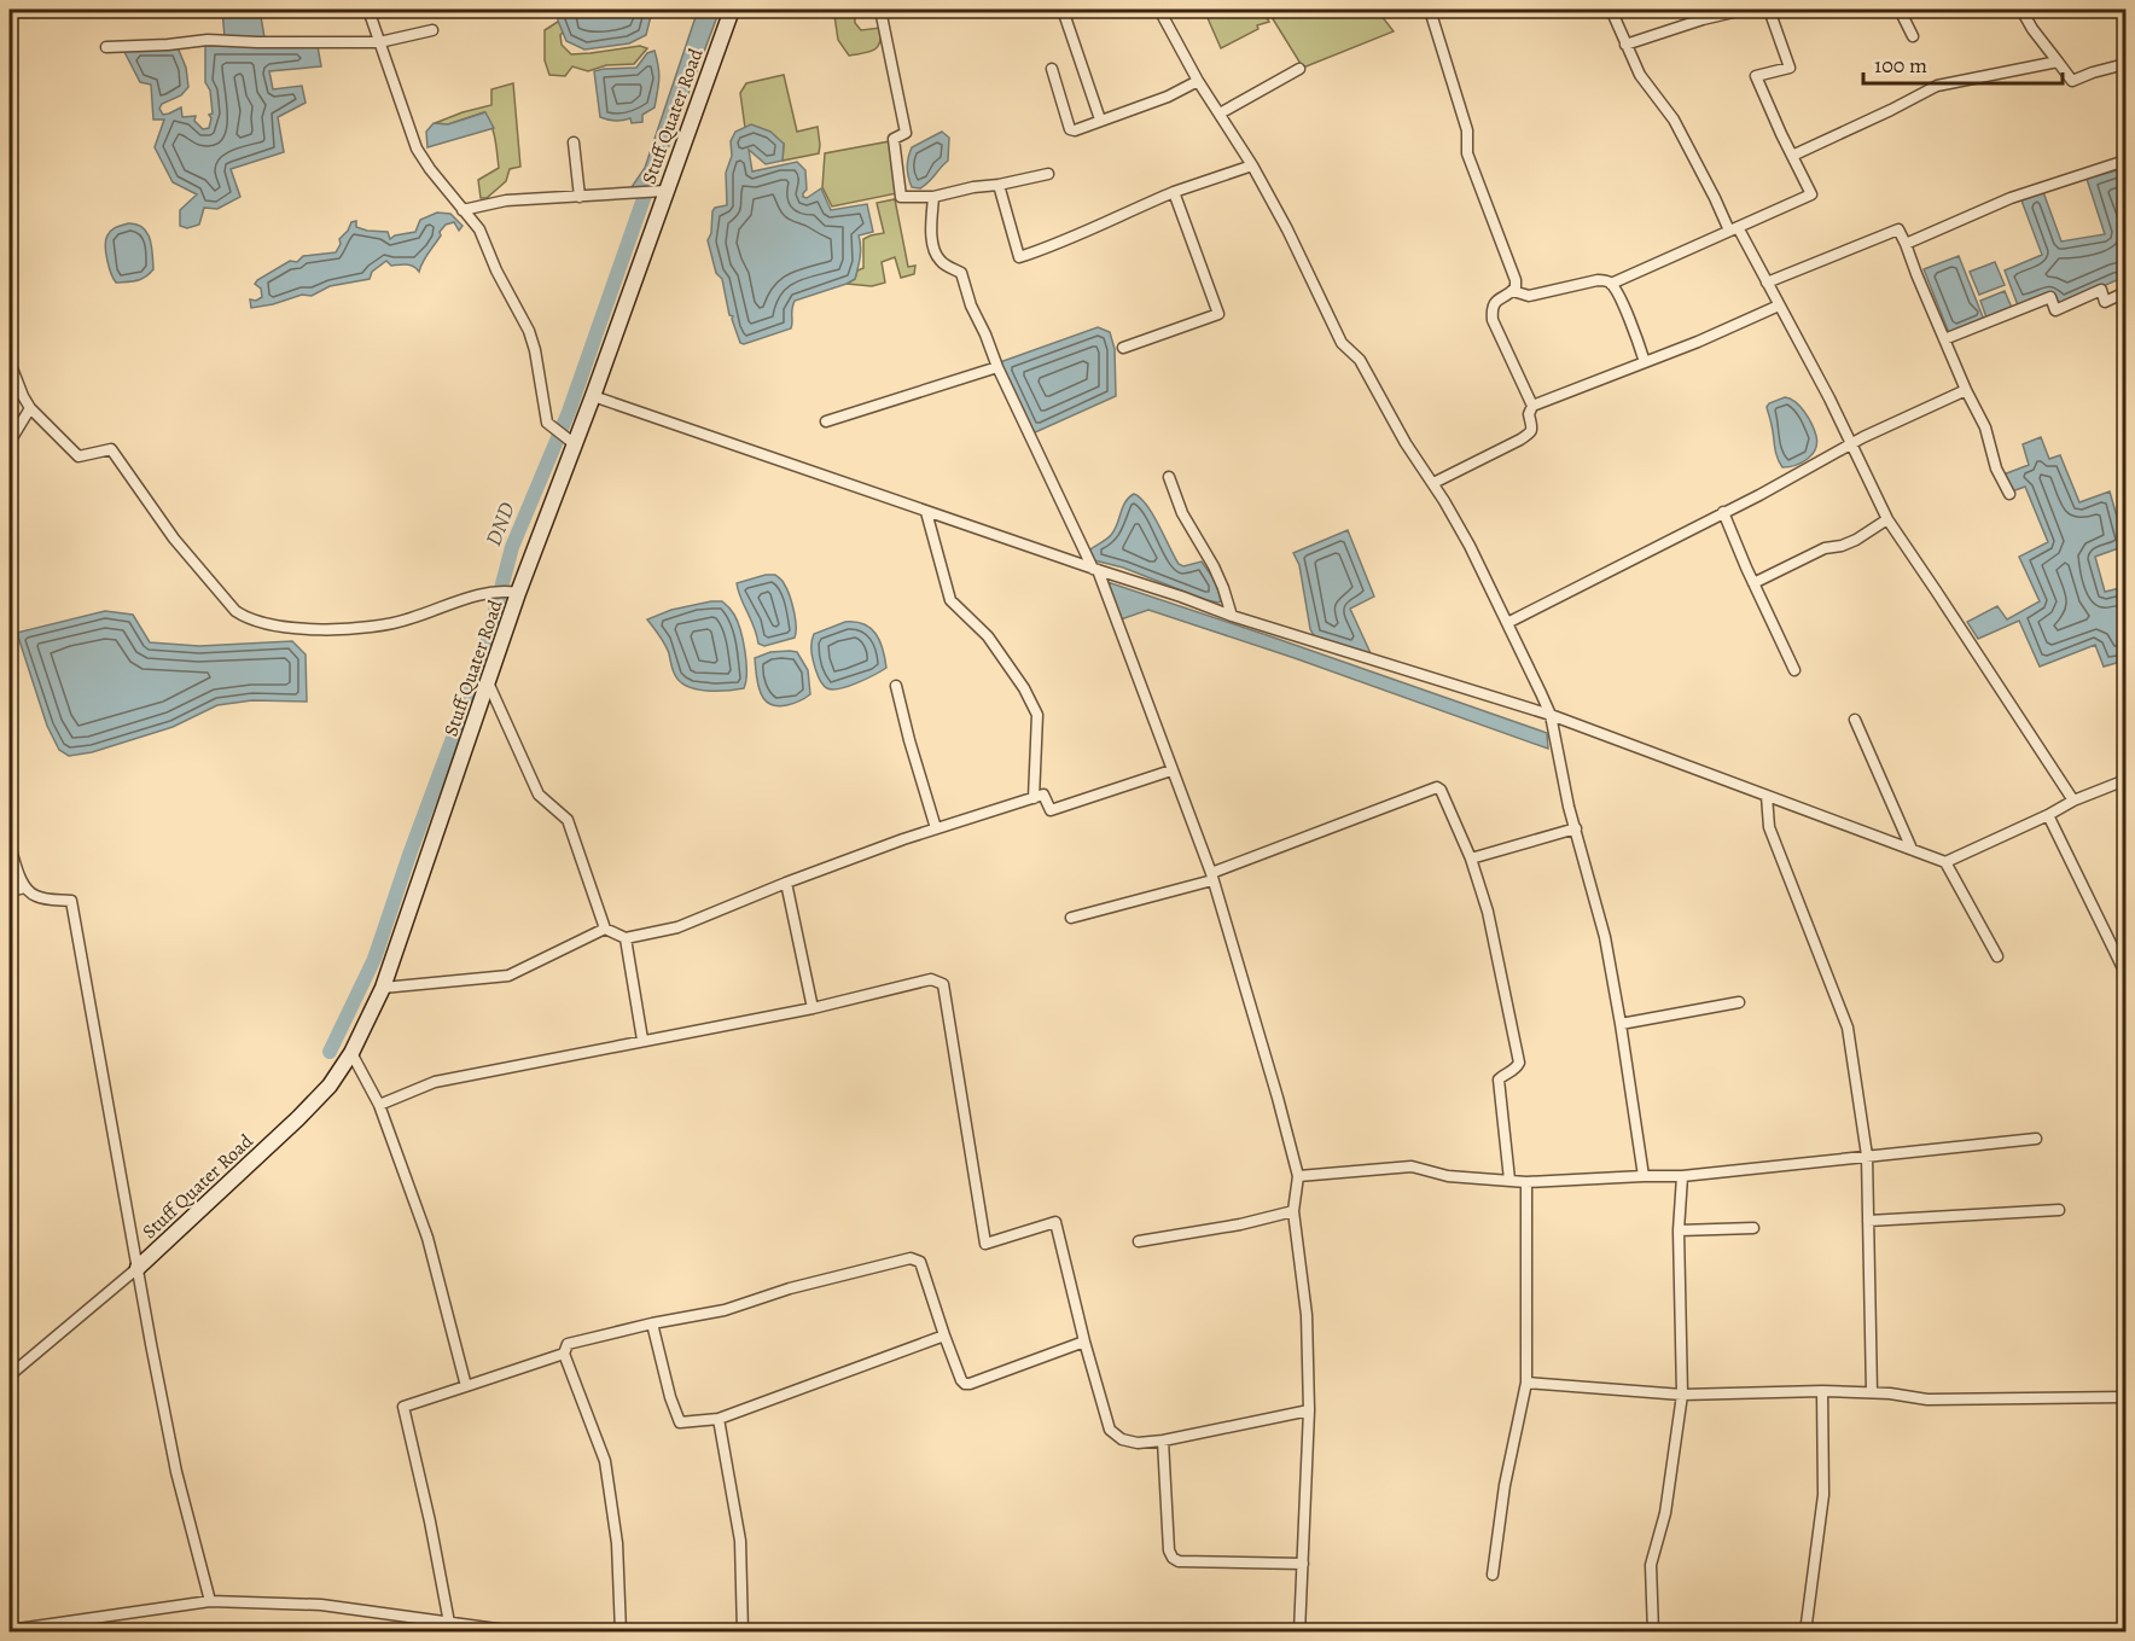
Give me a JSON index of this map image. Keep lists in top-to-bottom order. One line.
{"streets":{"street":["Stuff Quater Road"]},"water":["DND"],"scale_bar":"100 m"}
